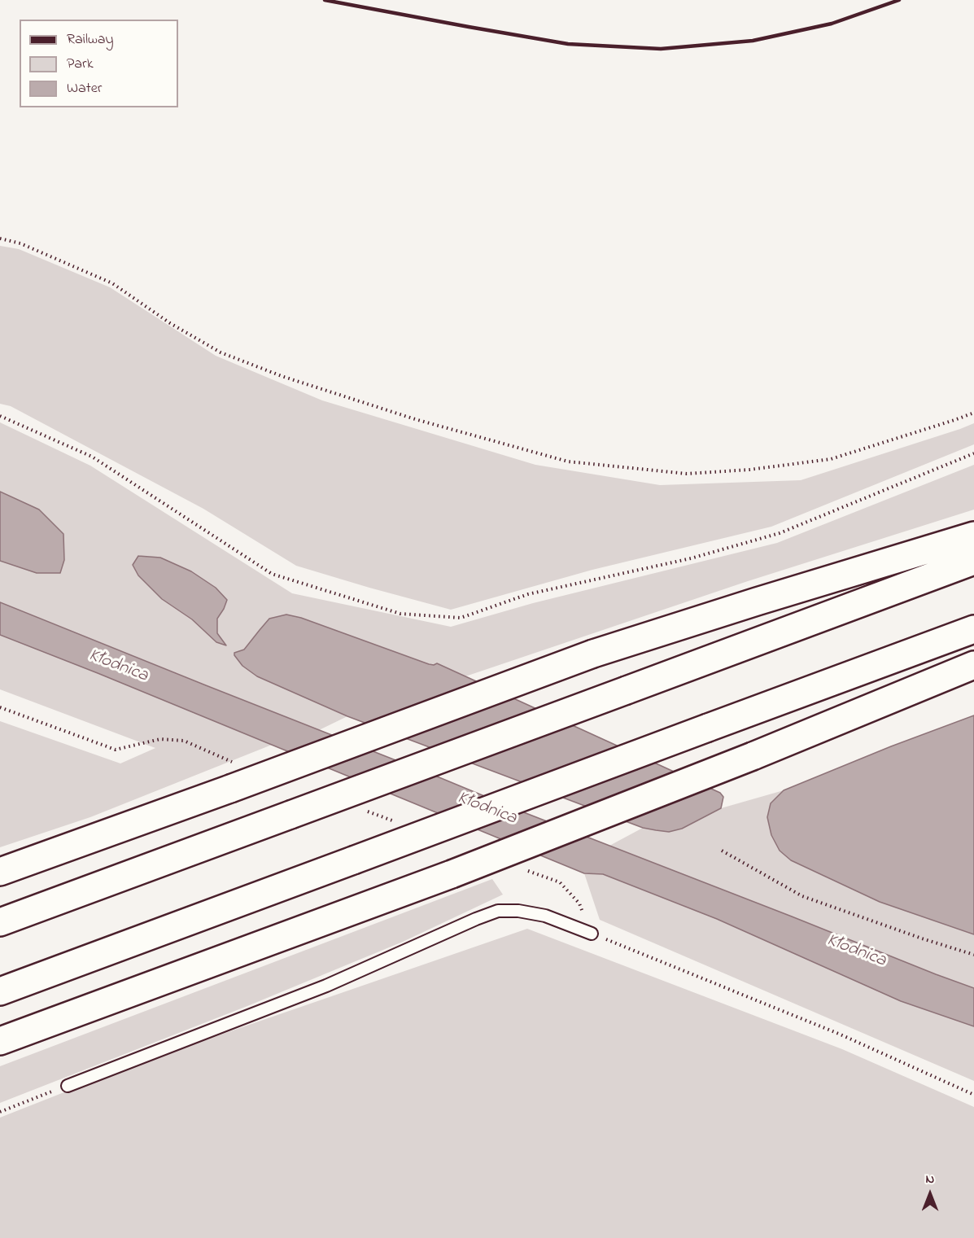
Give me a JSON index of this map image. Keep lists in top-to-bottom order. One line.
{"water":["Kłodnica"],"legend":["Railway","Park","Water"],"north":"top"}
